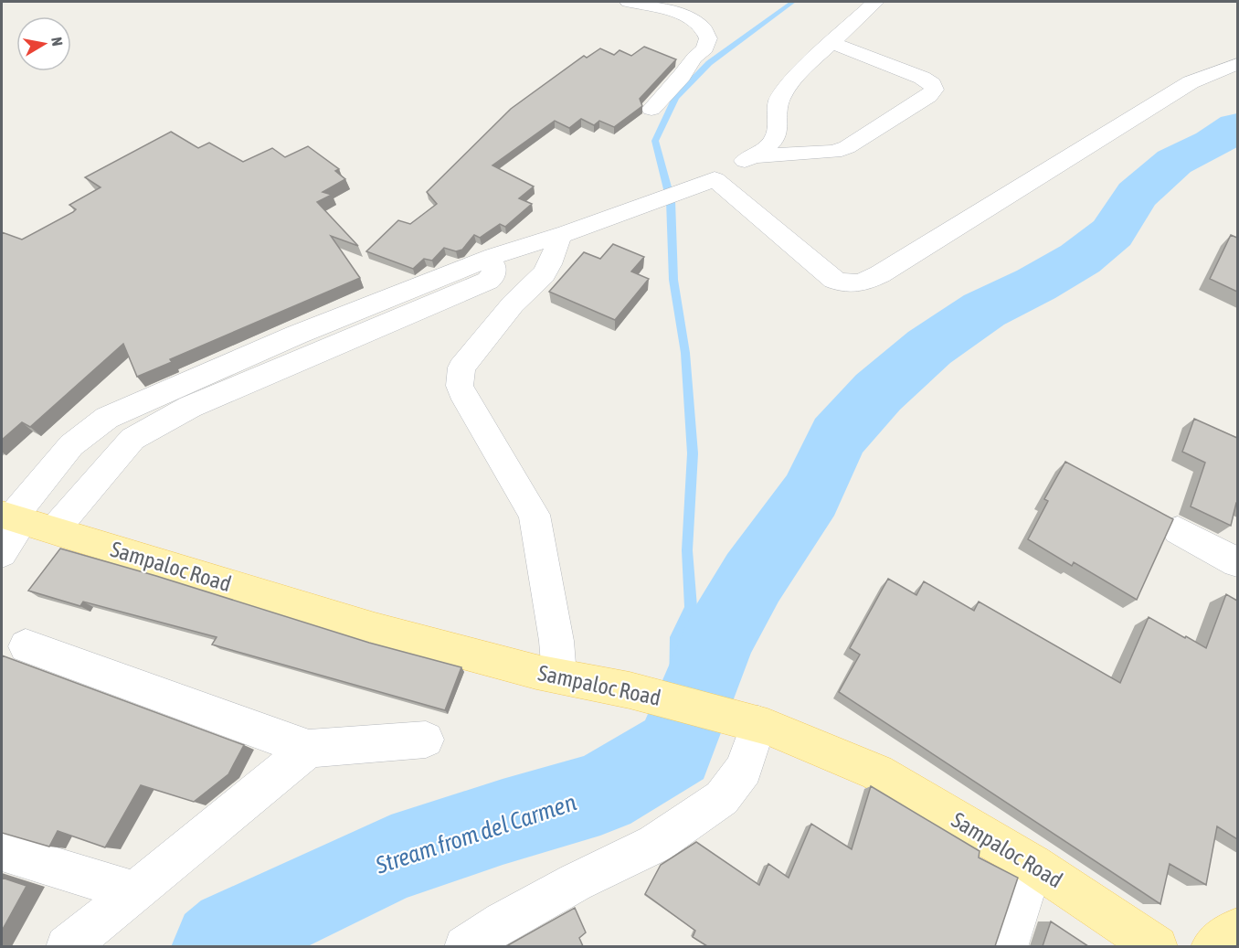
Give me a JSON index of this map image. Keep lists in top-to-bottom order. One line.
{"streets":{"main road":["Sampaloc Road"]},"water":["Stream from del Carmen"],"north":"right"}
